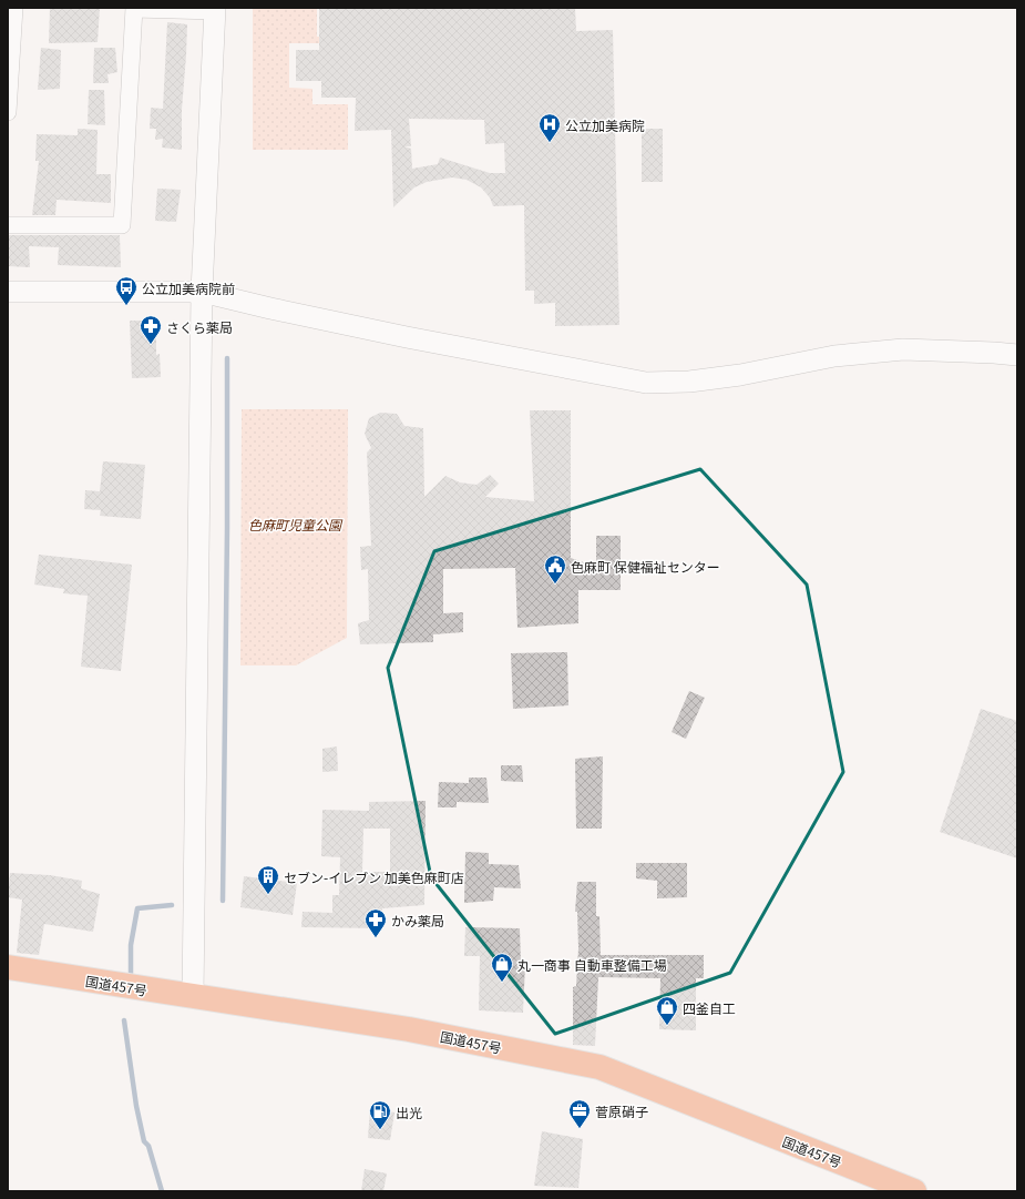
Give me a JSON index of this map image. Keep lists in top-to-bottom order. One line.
{"streets":{"highway":["国道457号"]},"parks":["色麻町児童公園"],"places":{"hospital":["公立加美病院"],"bus stop":["公立加美病院前"],"pharmacy":["さくら薬局","かみ薬局"],"public building":["色麻町 保健福祉センター"],"building":["セブン-イレブン 加美色麻町店"],"shop":["丸一商事 自動車整備工場","四釜自工"],"office":["菅原硝子"],"fuel station":["出光"]}}
